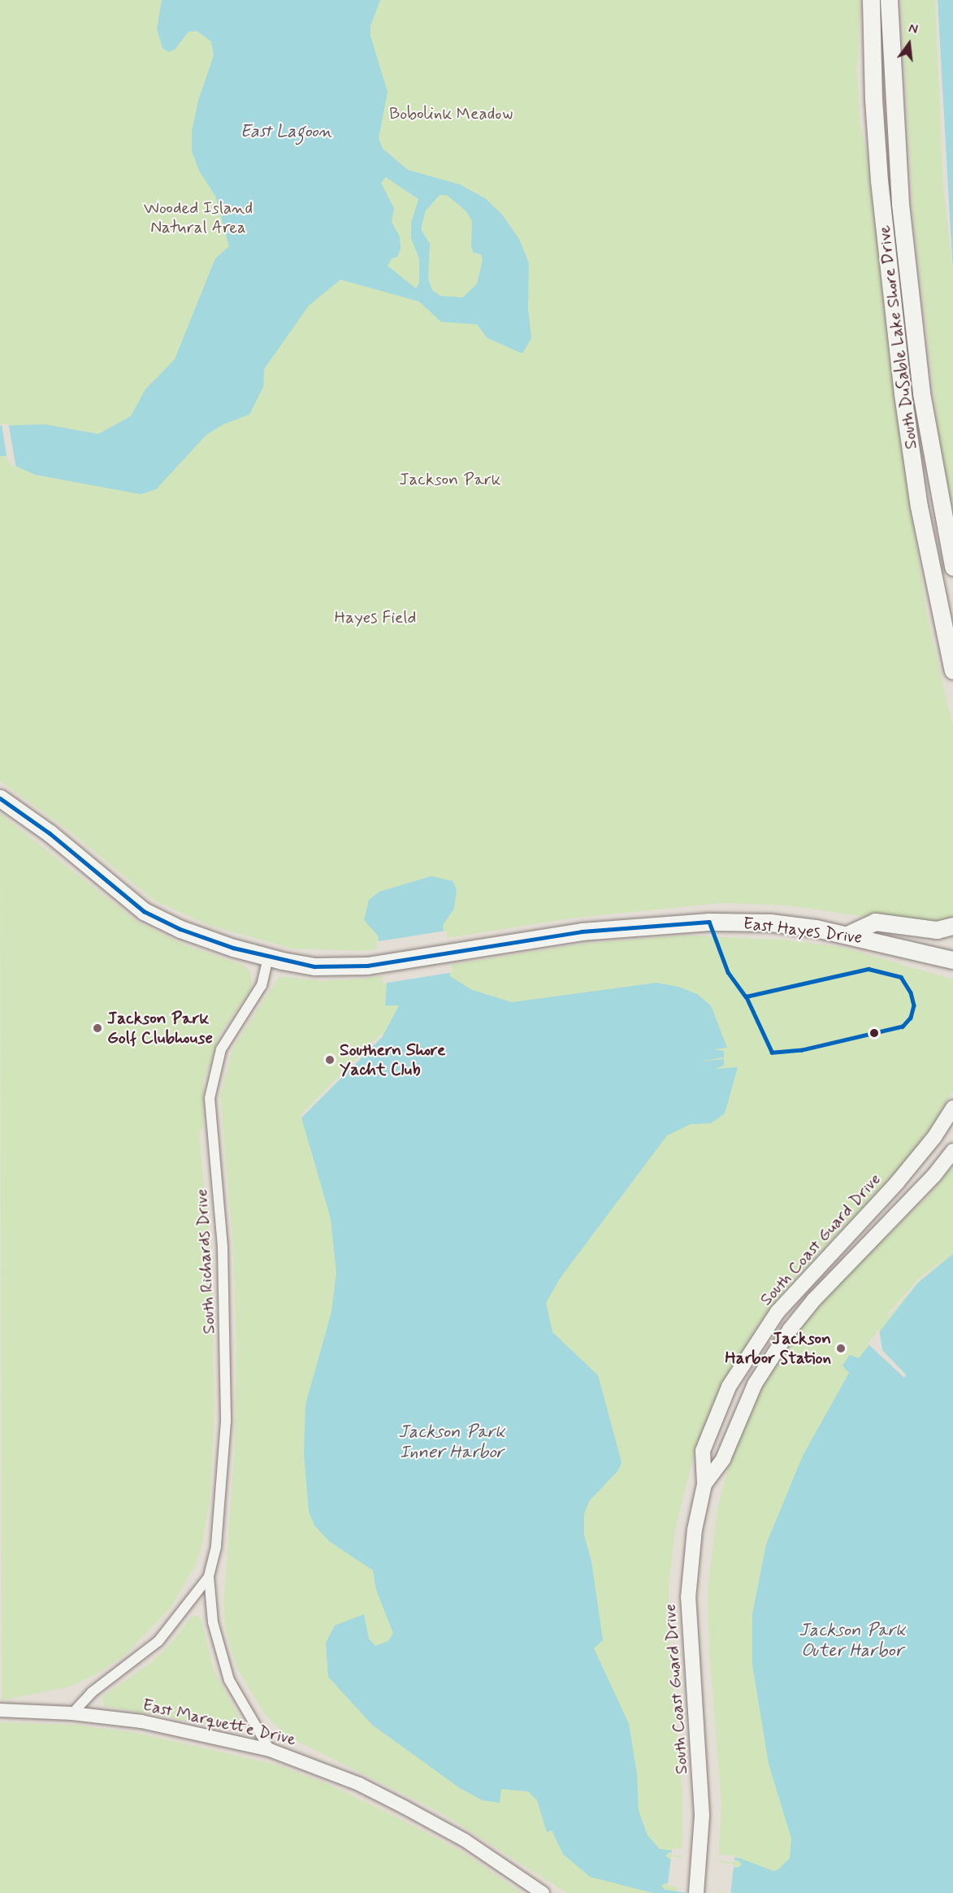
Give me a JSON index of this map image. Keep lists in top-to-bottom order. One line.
{"streets":{"highway":["South DuSable Lake Shore Drive","East Hayes Drive"],"main road":["South Coast Guard Drive"],"street":["South Richards Drive","East Marquette Drive"]},"crossings":[["East Hayes Drive","South Richards Drive"],["South Richards Drive","East Marquette Drive"]],"water":["East Lagoon","Jackson Park Inner Harbor","Jackson Park Outer Harbor"],"parks":["Bobolink Meadow","Wooded Island Natural Area","Jackson Park","Hayes Field"],"places":["Jackson Park Golf Clubhouse","Southern Shore Yacht Club","Jackson Harbor Station"],"north":"top"}
